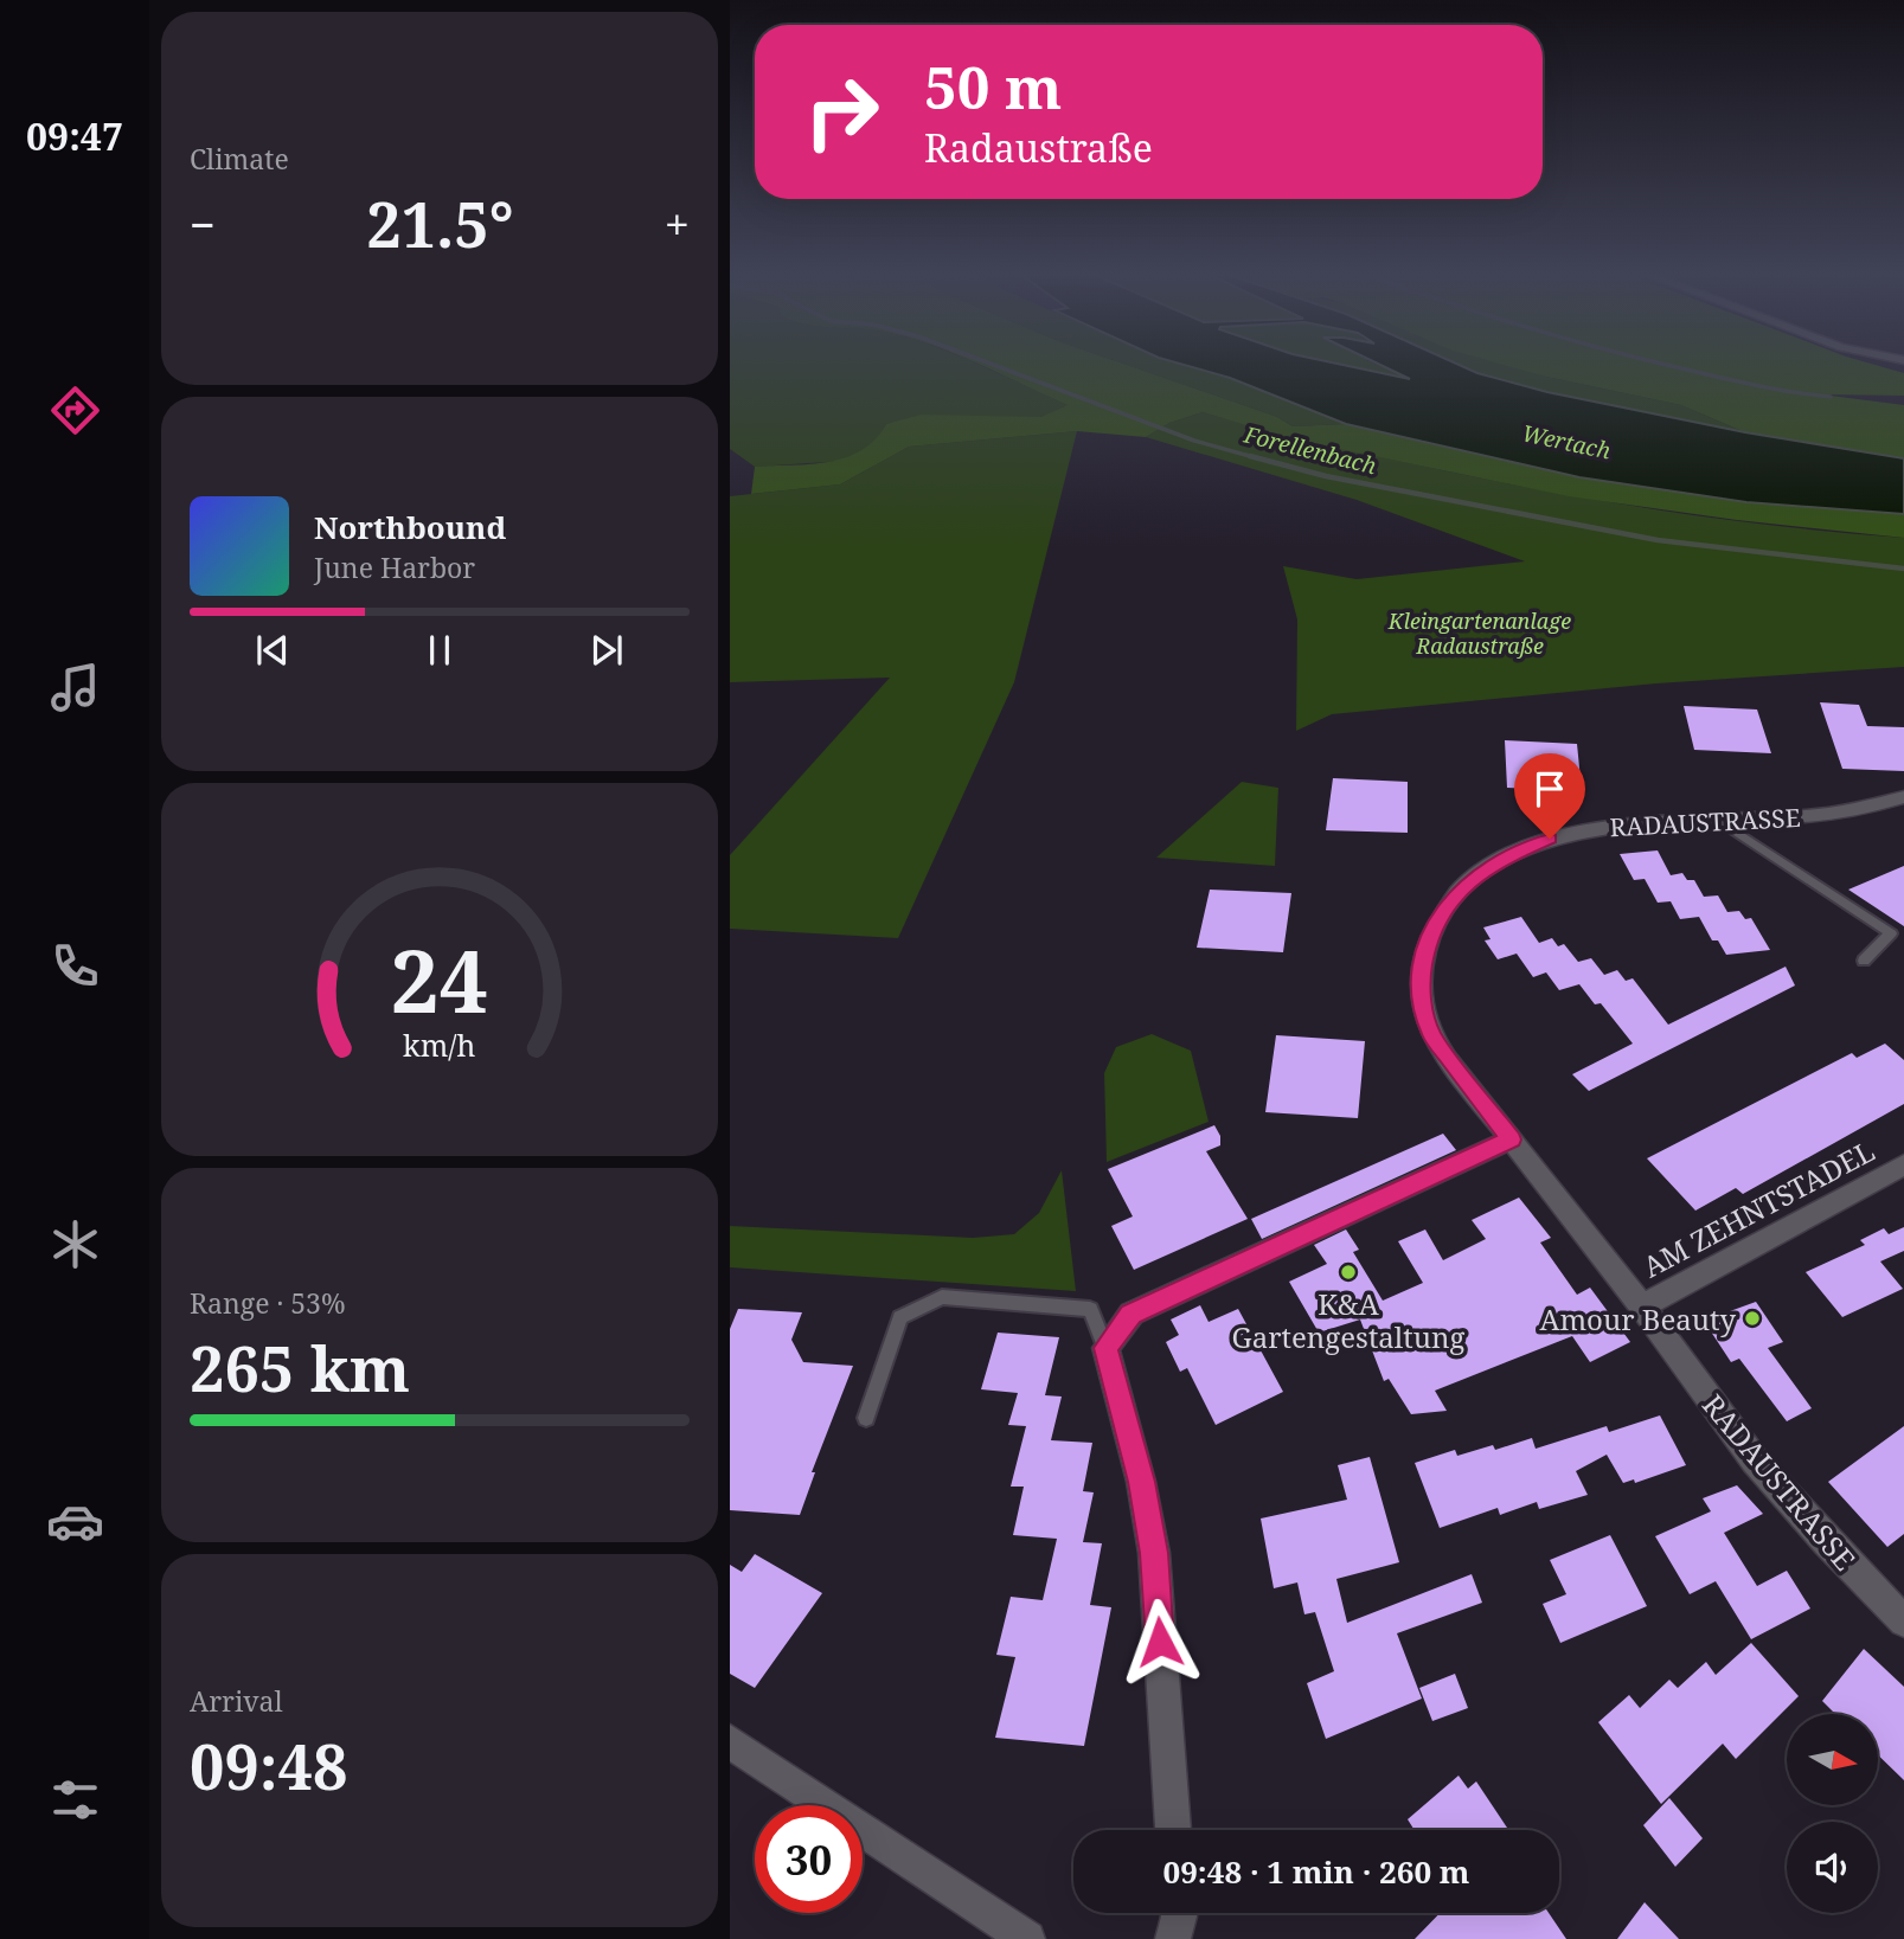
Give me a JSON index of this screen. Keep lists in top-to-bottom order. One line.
{"streets":{"street":["RADAUSTRASSE","AM ZEHNTSTADEL"]},"crossings":[["RADAUSTRASSE","AM ZEHNTSTADEL"]],"water":["Wertach","Forellenbach"],"parks":["Kleingartenanlage Radaustraße"],"places":["K&A Gartengestaltung","Amour Beauty"],"north":"right","page":{"tabs":"09:47","tile":["Climate",["Range · 53%","265 km"],["Arrival","09:48"]],"turn":["50 m","Radaustraße"],"heat":["−","21.5°","+"],"song":["Northbound","June Harbor"],"limit":"30","trip":"09:48 · 1 min · 260 m","gauge":["24","km/h"]}}
